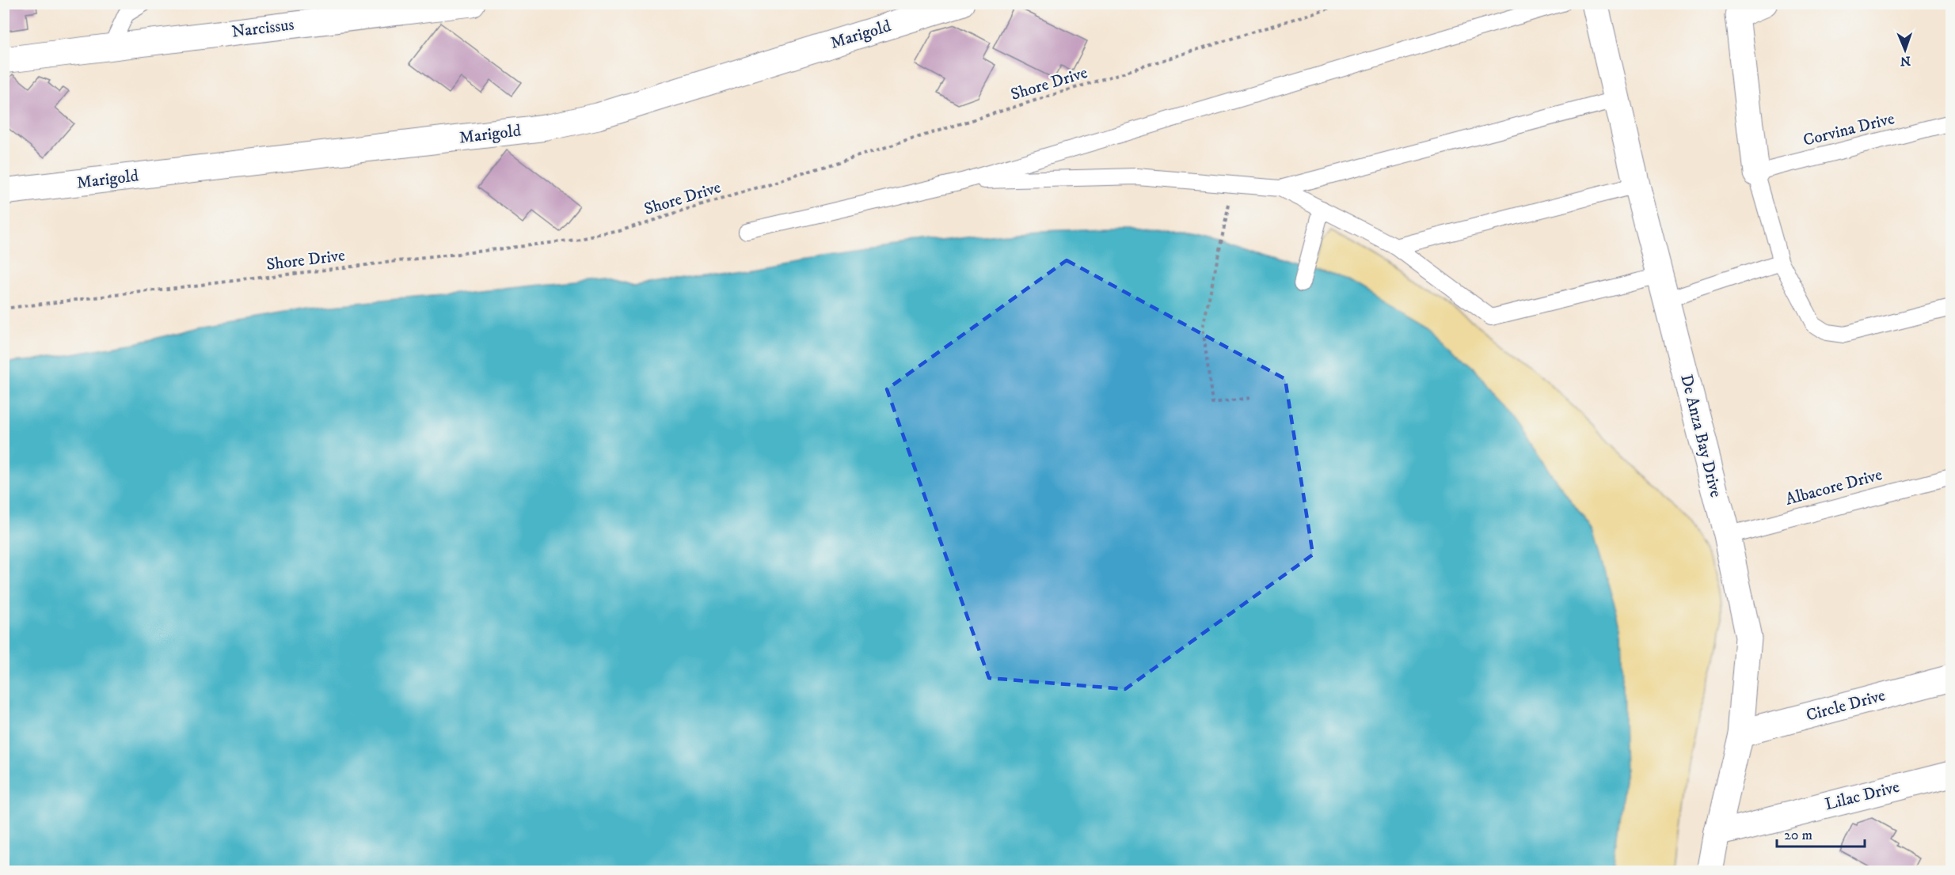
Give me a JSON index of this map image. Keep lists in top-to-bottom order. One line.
{"streets":{"street":["Narcissus","Marigold","De Anza Bay Drive","Circle Drive","Lilac Drive"],"lane":["Corvina Drive","Albacore Drive"],"path":["Shore Drive"]},"crossings":[["De Anza Bay Drive","Albacore Drive"],["De Anza Bay Drive","Circle Drive"],["De Anza Bay Drive","Lilac Drive"]],"scale_bar":"20 m","north":"bottom"}
